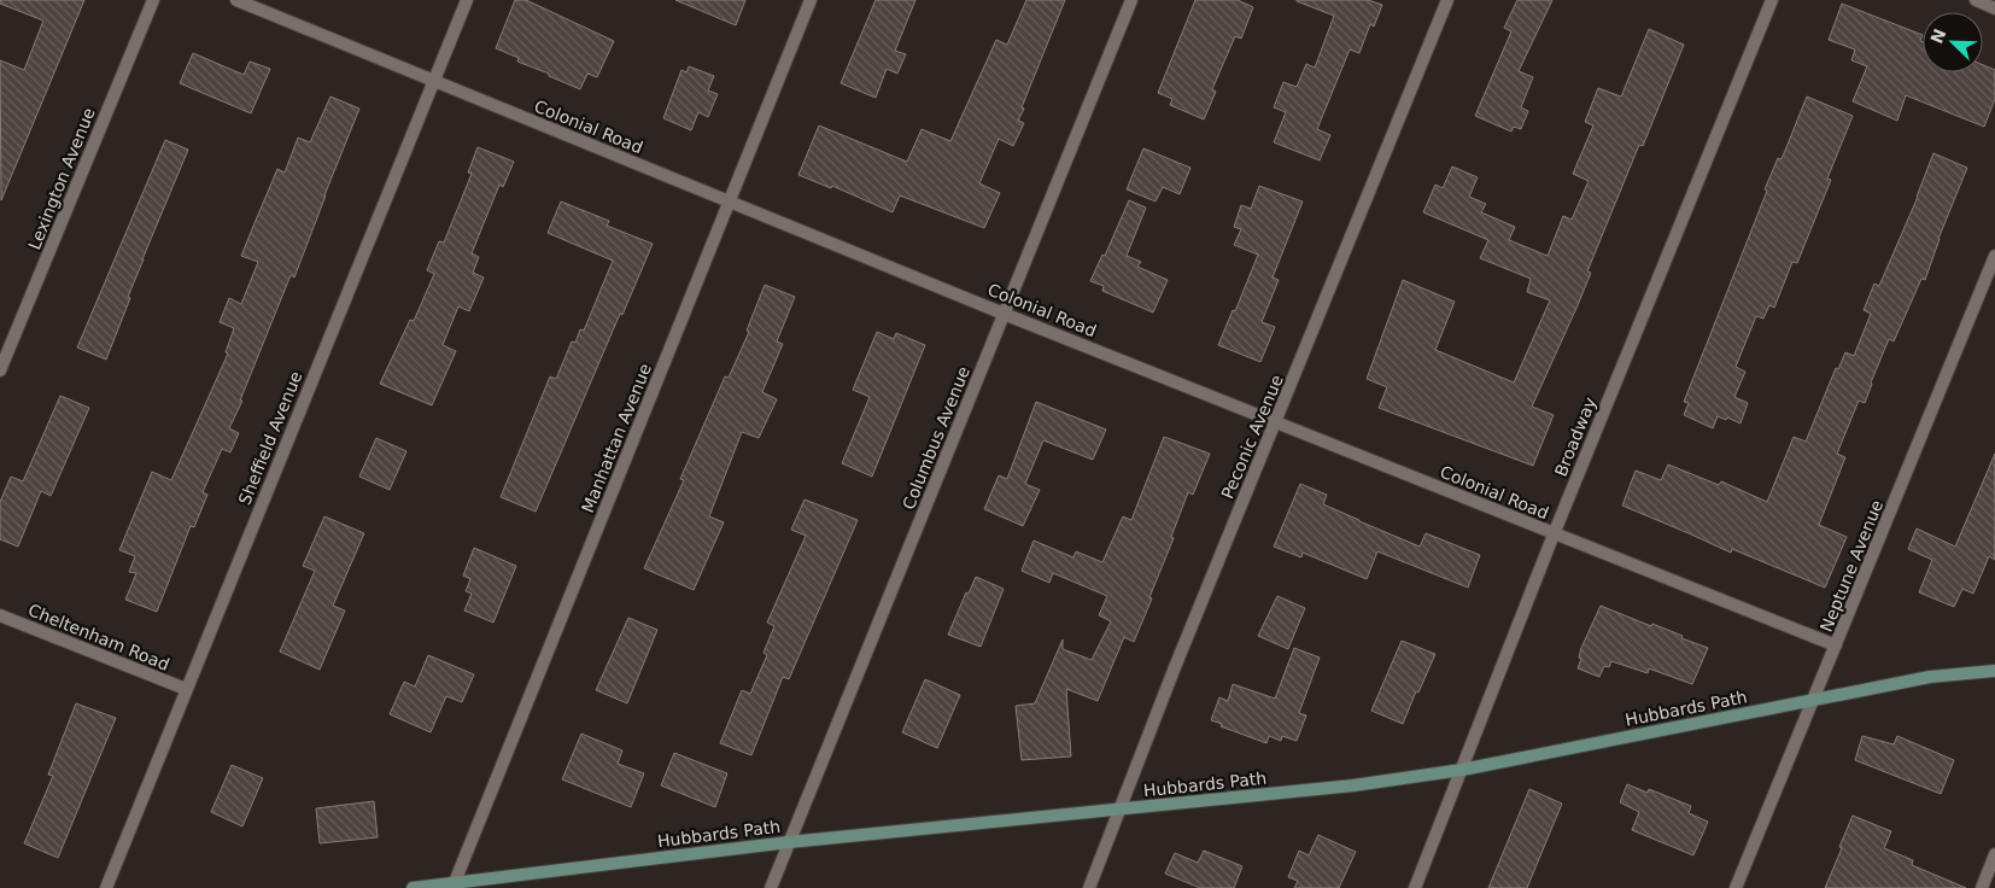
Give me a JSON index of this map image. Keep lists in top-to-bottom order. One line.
{"streets":{"street":["Colonial Road","Lexington Avenue","Peconic Avenue","Broadway","Sheffield Avenue","Manhattan Avenue","Columbus Avenue","Neptune Avenue","Cheltenham Road","Hubbards Path"]},"crossings":[["Colonial Road","Peconic Avenue"],["Colonial Road","Broadway"],["Colonial Road","Sheffield Avenue"],["Colonial Road","Manhattan Avenue"],["Colonial Road","Columbus Avenue"],["Colonial Road","Neptune Avenue"],["Peconic Avenue","Hubbards Path"],["Broadway","Hubbards Path"],["Sheffield Avenue","Cheltenham Road"],["Manhattan Avenue","Hubbards Path"],["Columbus Avenue","Hubbards Path"],["Neptune Avenue","Hubbards Path"]],"north":"top left"}
